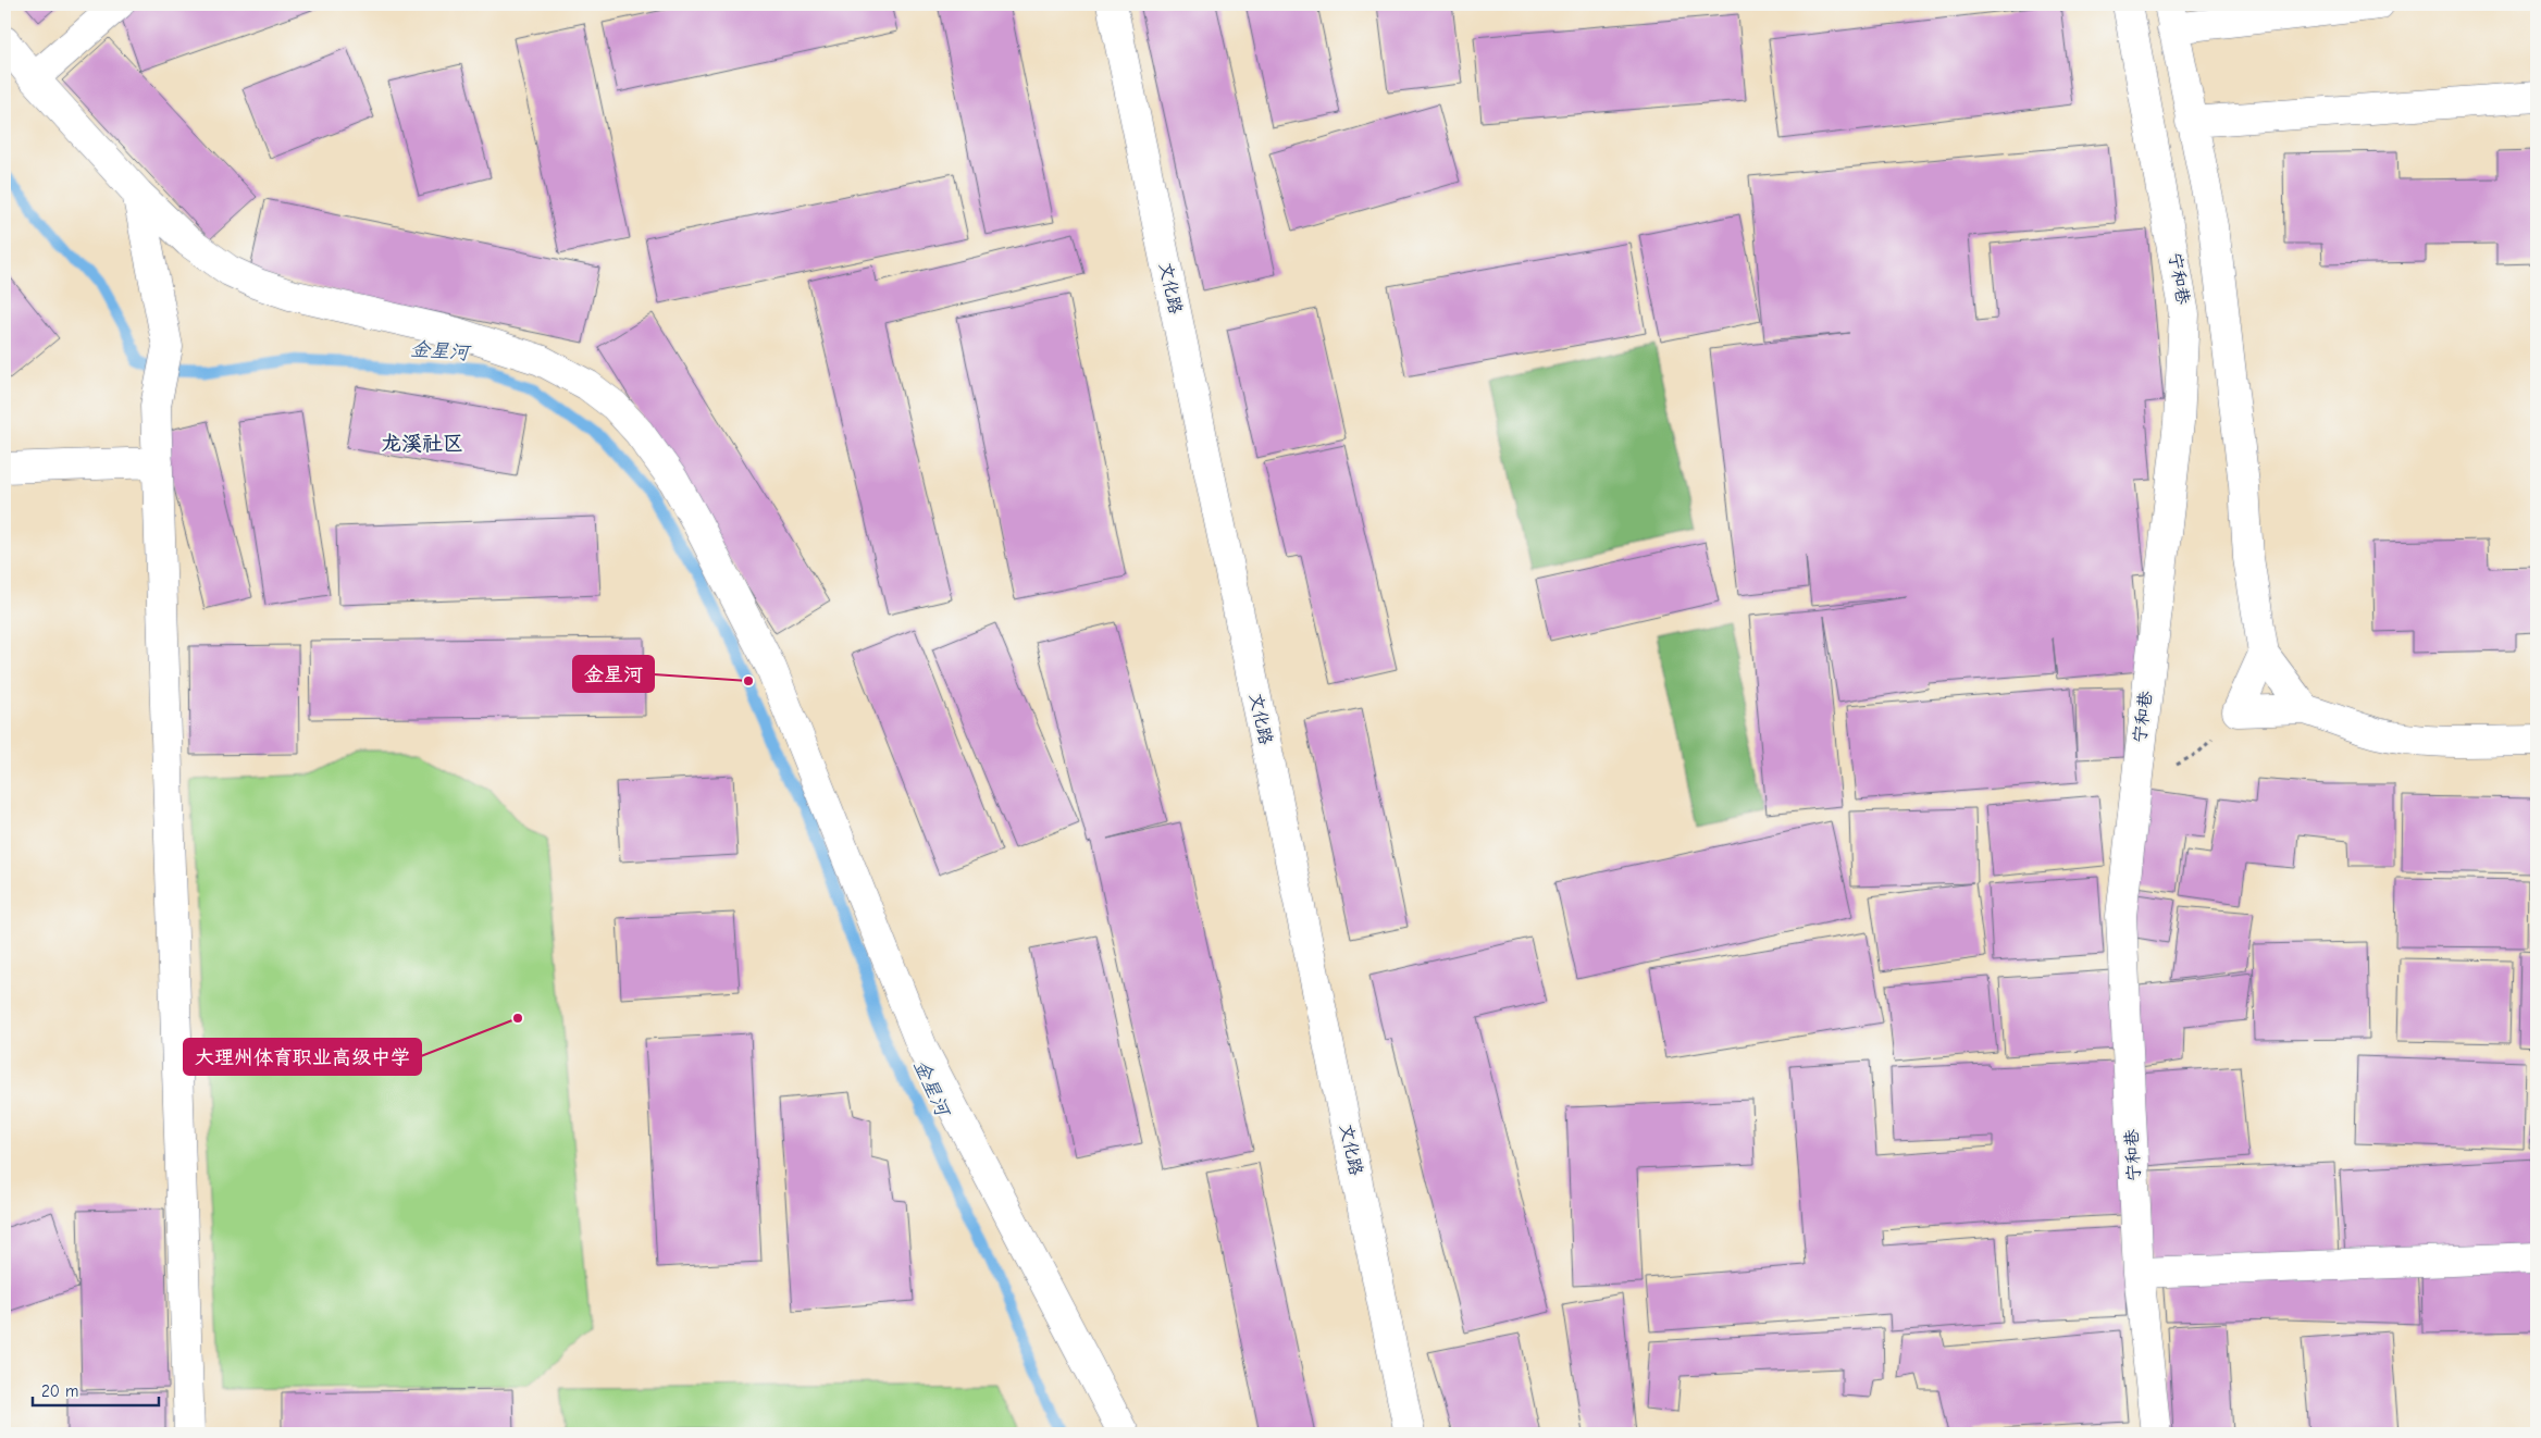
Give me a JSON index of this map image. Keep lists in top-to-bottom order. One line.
{"streets":{"street":["宁和巷","文化路"]},"districts":["龙溪社区"],"water":["金星河"],"places":["金星河","大理州体育职业高级中学"],"scale_bar":"20 m"}
